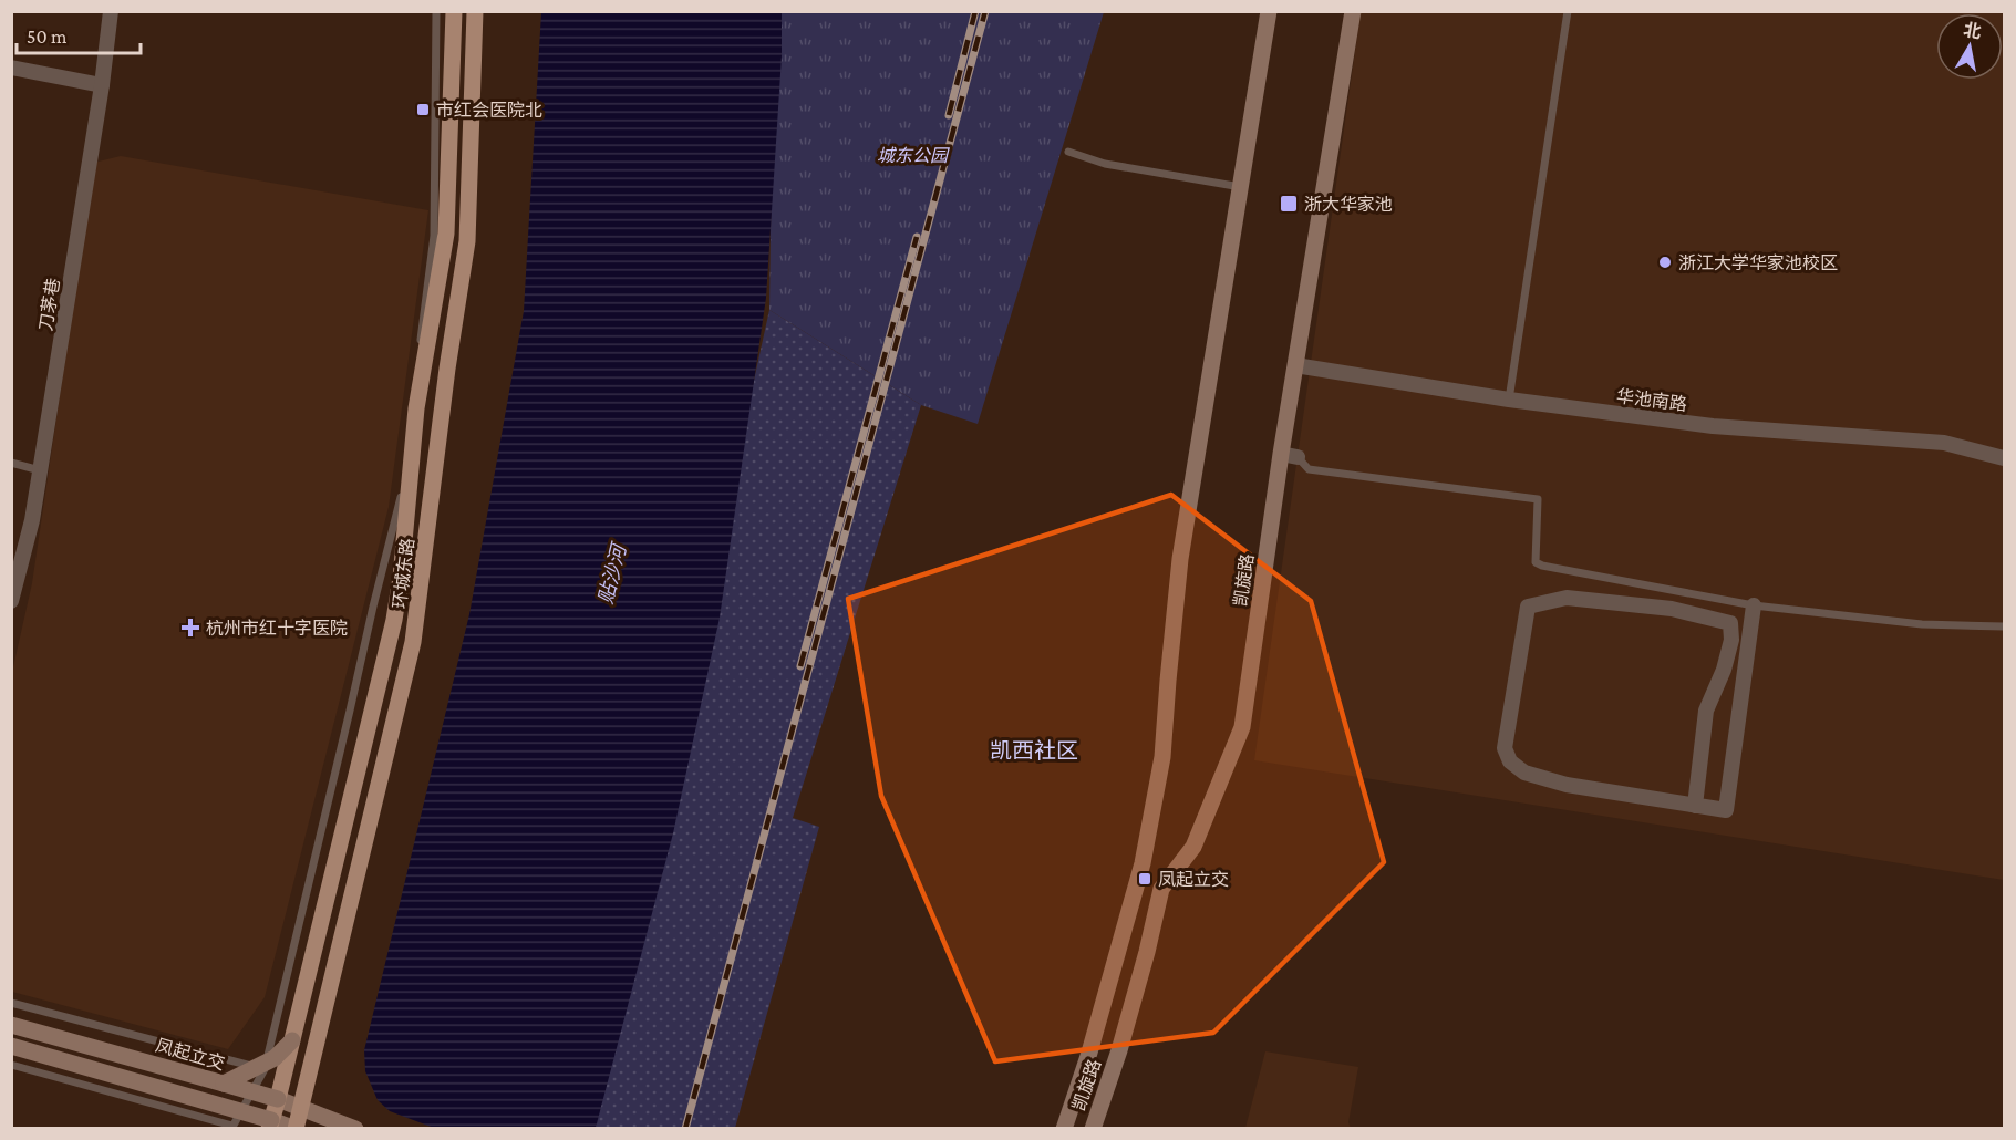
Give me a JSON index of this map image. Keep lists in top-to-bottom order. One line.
{"streets":{"main road":["环城东路","凯旋路","凤起立交"],"street":["刀茅巷","华池南路"]},"crossings":[["华池南路","凯旋路"],["环城东路","凤起立交"]],"districts":["凯西社区"],"water":["贴沙河"],"parks":["城东公园"],"places":{"transit":["市红会医院北","浙大华家池","凤起立交"],"other":["浙江大学华家池校区"],"health":["杭州市红十字医院"]},"scale_bar":"50 m","north":"top"}
